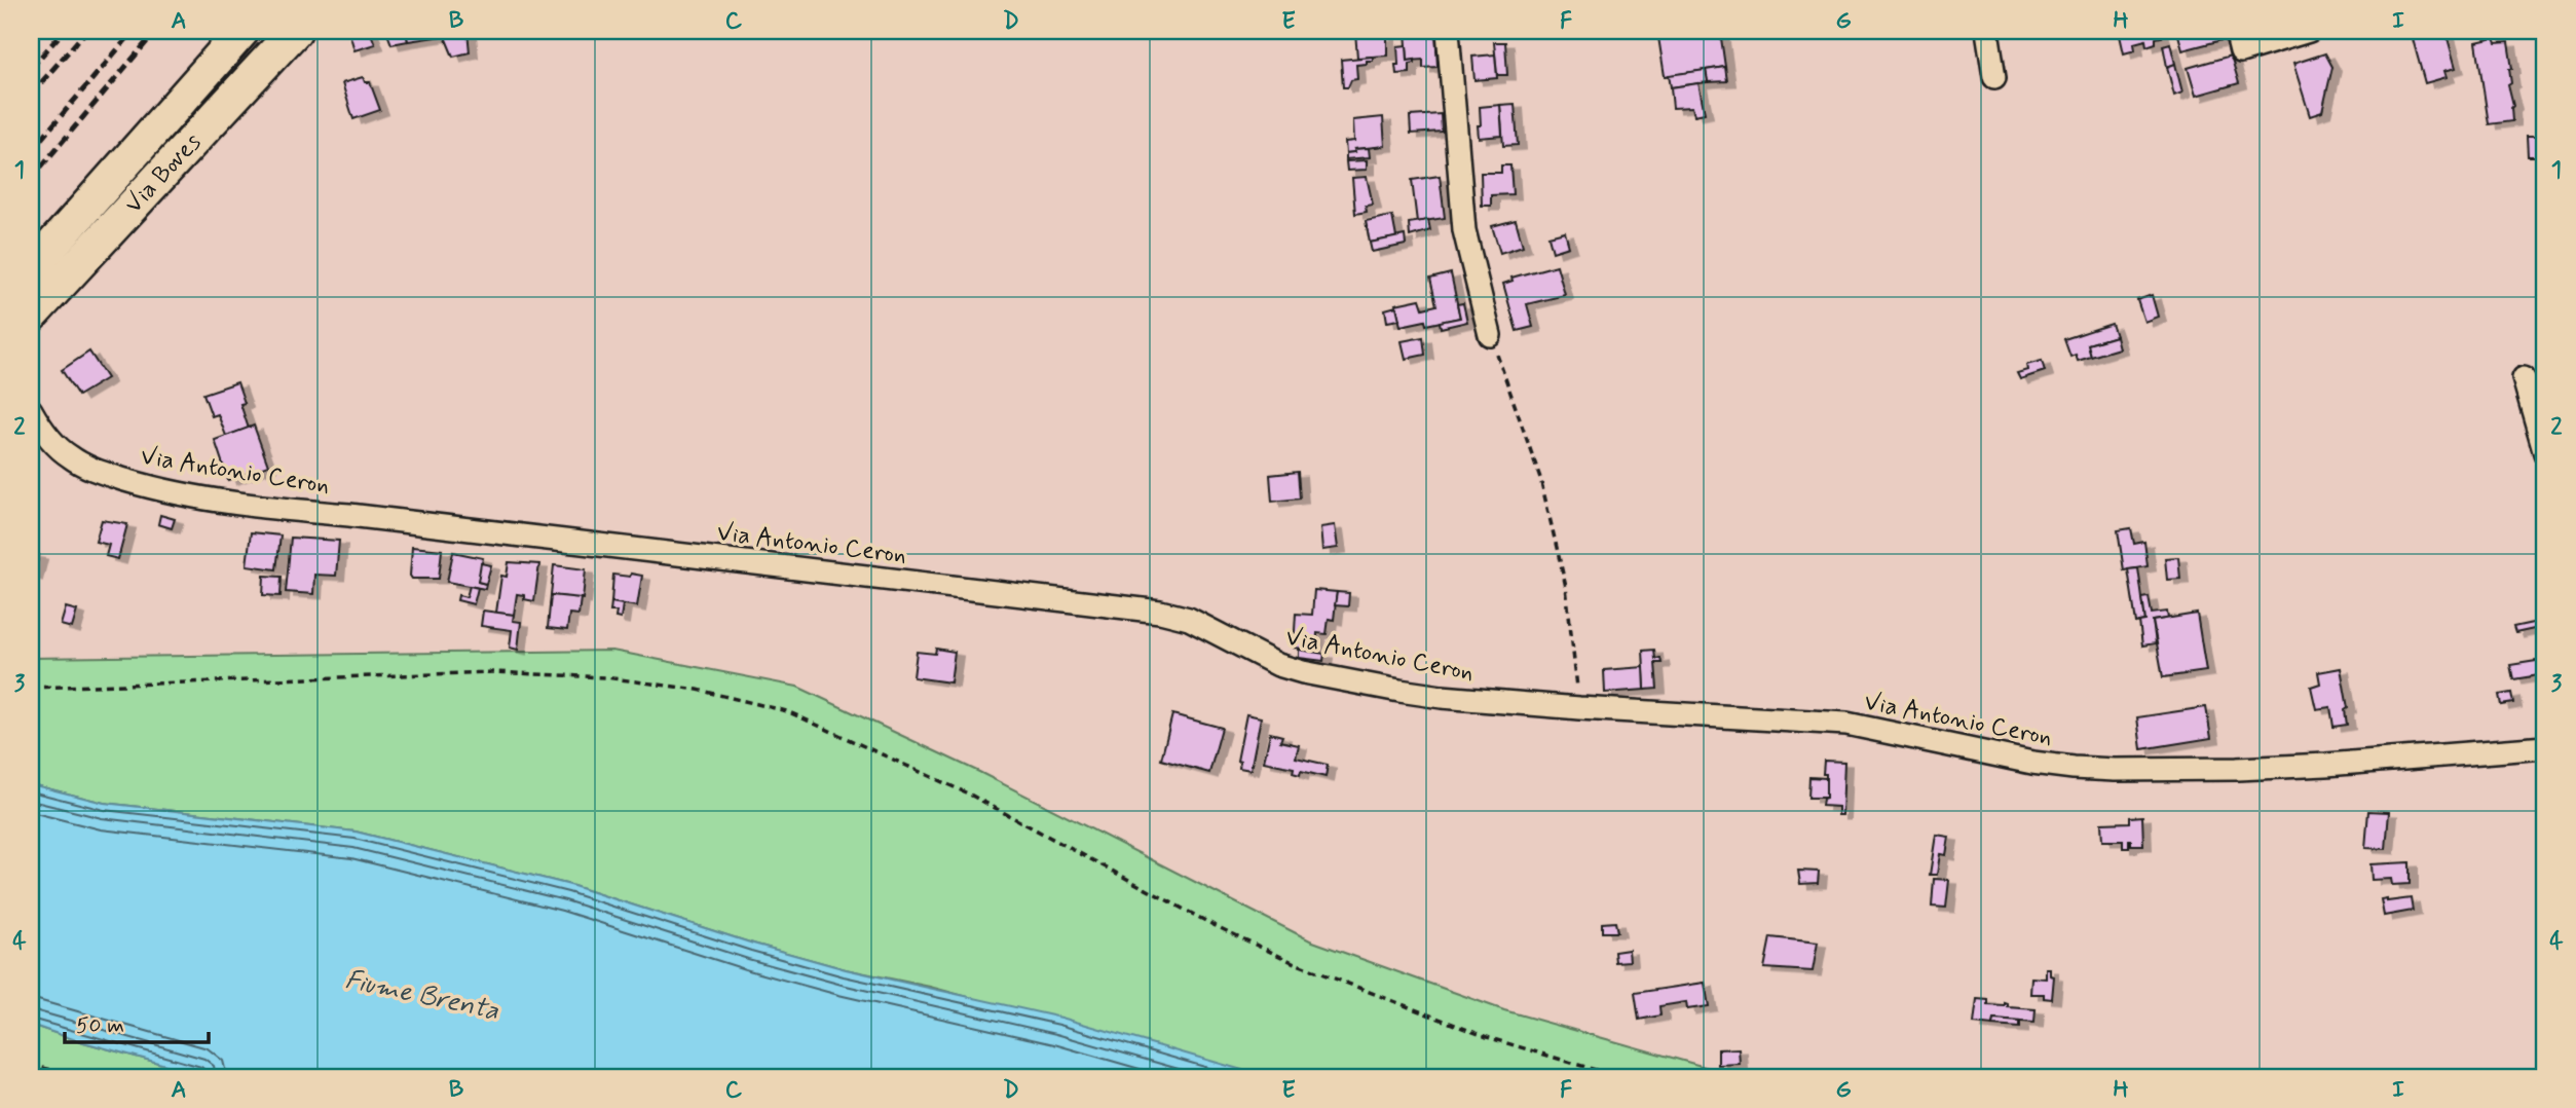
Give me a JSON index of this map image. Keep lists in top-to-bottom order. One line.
{"streets":{"highway":["Via Boves"],"street":["Via Antonio Ceron"]},"water":["Fiume Brenta"],"scale_bar":"50 m","grid":{"columns":["A","B","C","D","E","F","G","H","I"],"rows":["1","2","3","4"]}}
